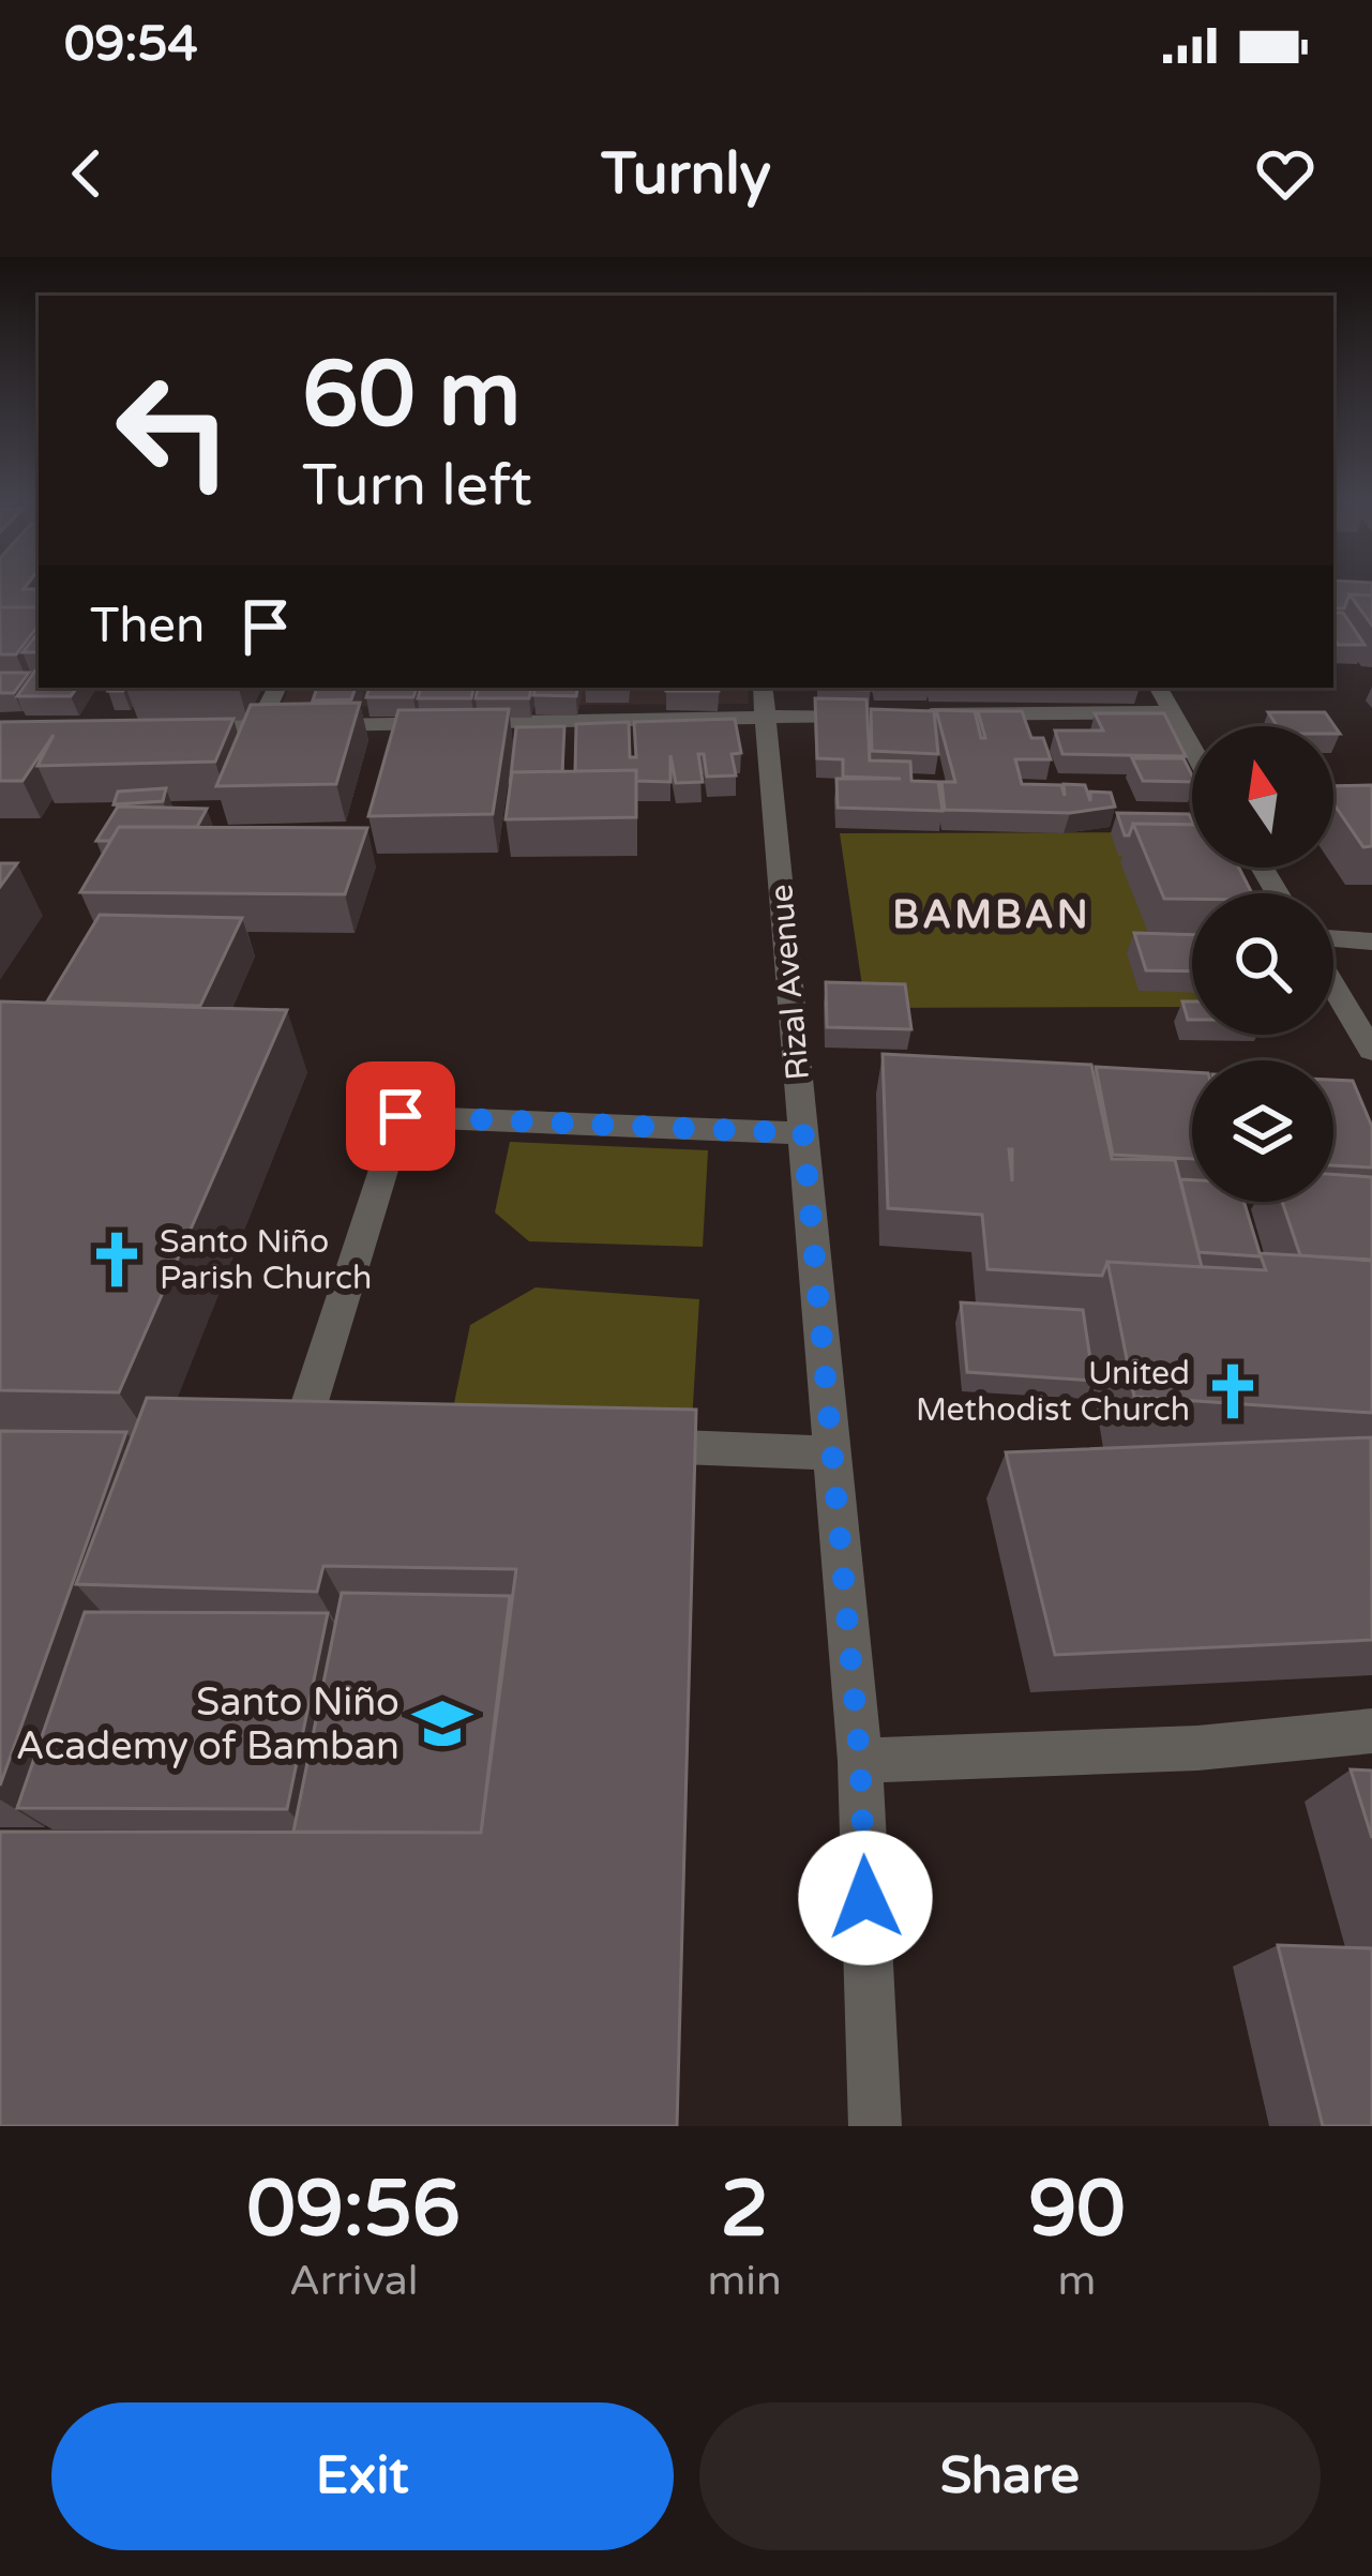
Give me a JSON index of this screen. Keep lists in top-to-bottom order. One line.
{"streets":{"street":["Rizal Avenue"]},"districts":["BAMBAN"],"places":{"church":["Santo Niño Parish Church","United Methodist Church"],"school or university":["Santo Niño Academy of Bamban"]},"north":"top","page":{"status":"09:54","header":"Turnly","turn":["60 m","Turn left"],"then":"Then","eta":["09:56","Arrival","2","min","90","m"],"buttons":["Exit","Share"]}}
